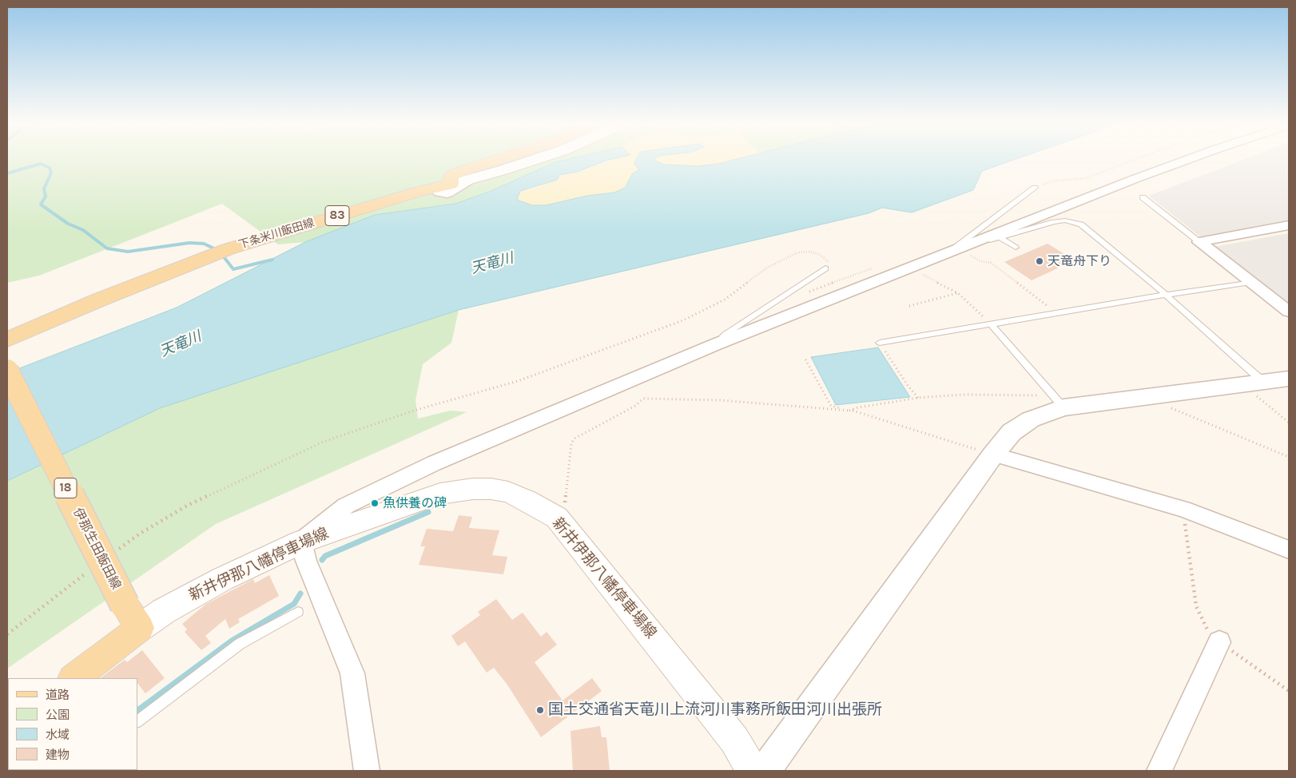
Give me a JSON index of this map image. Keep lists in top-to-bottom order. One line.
{"streets":{"main road":["83","下条米川飯田線","18","伊那生田飯田線","新井伊那八幡停車場線"]},"crossings":[["伊那生田飯田線","新井伊那八幡停車場線"]],"water":["天竜川"],"places":["天竜舟下り","魚供養の碑","国土交通省天竜川上流河川事務所飯田河川出張所"],"legend":["道路","公園","水域","建物"]}
